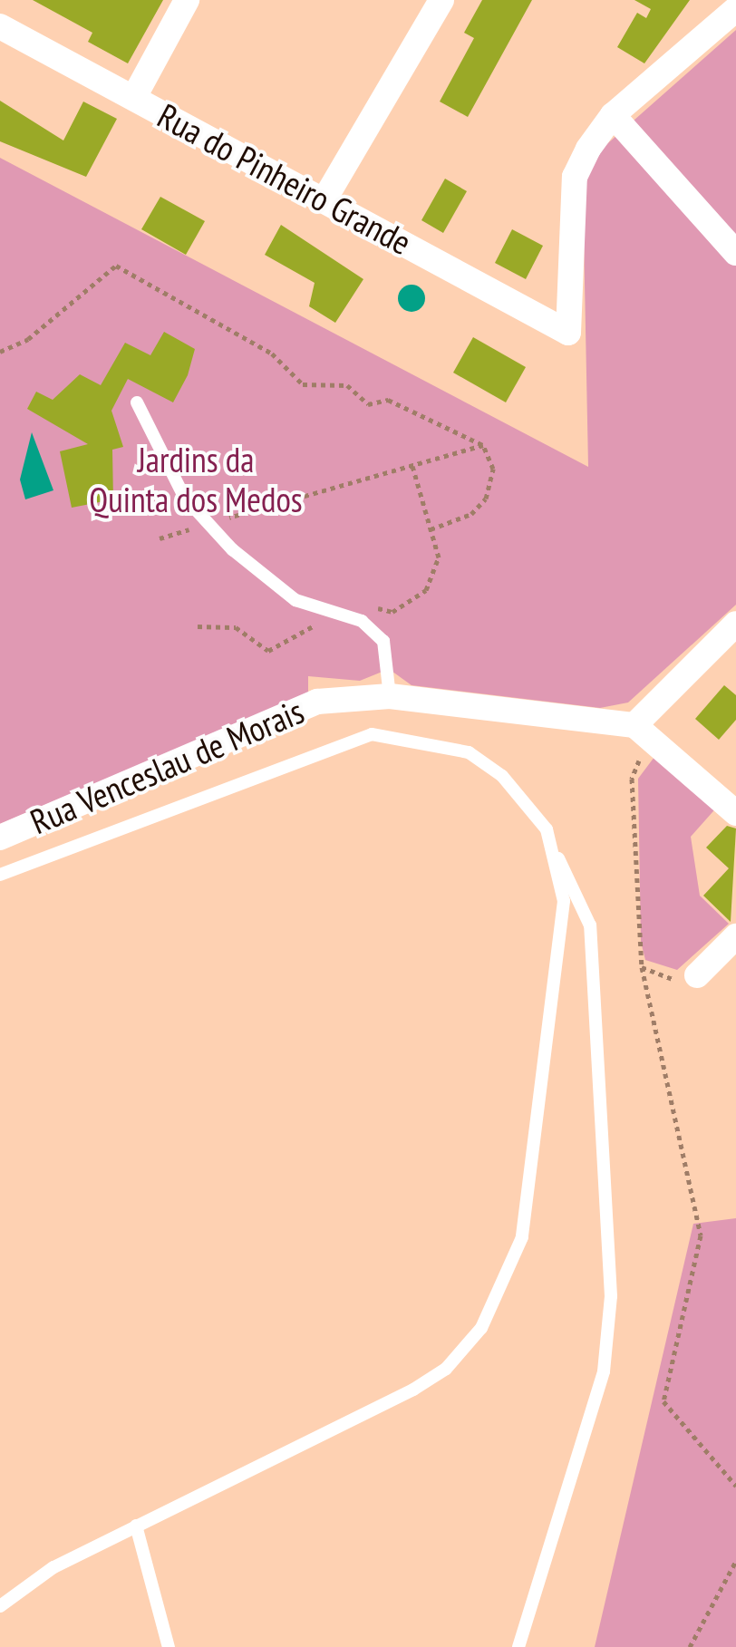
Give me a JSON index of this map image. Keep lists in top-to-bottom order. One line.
{"streets":{"street":["Rua do Pinheiro Grande","Rua Venceslau de Morais"]},"parks":["Jardins da Quinta dos Medos"]}
